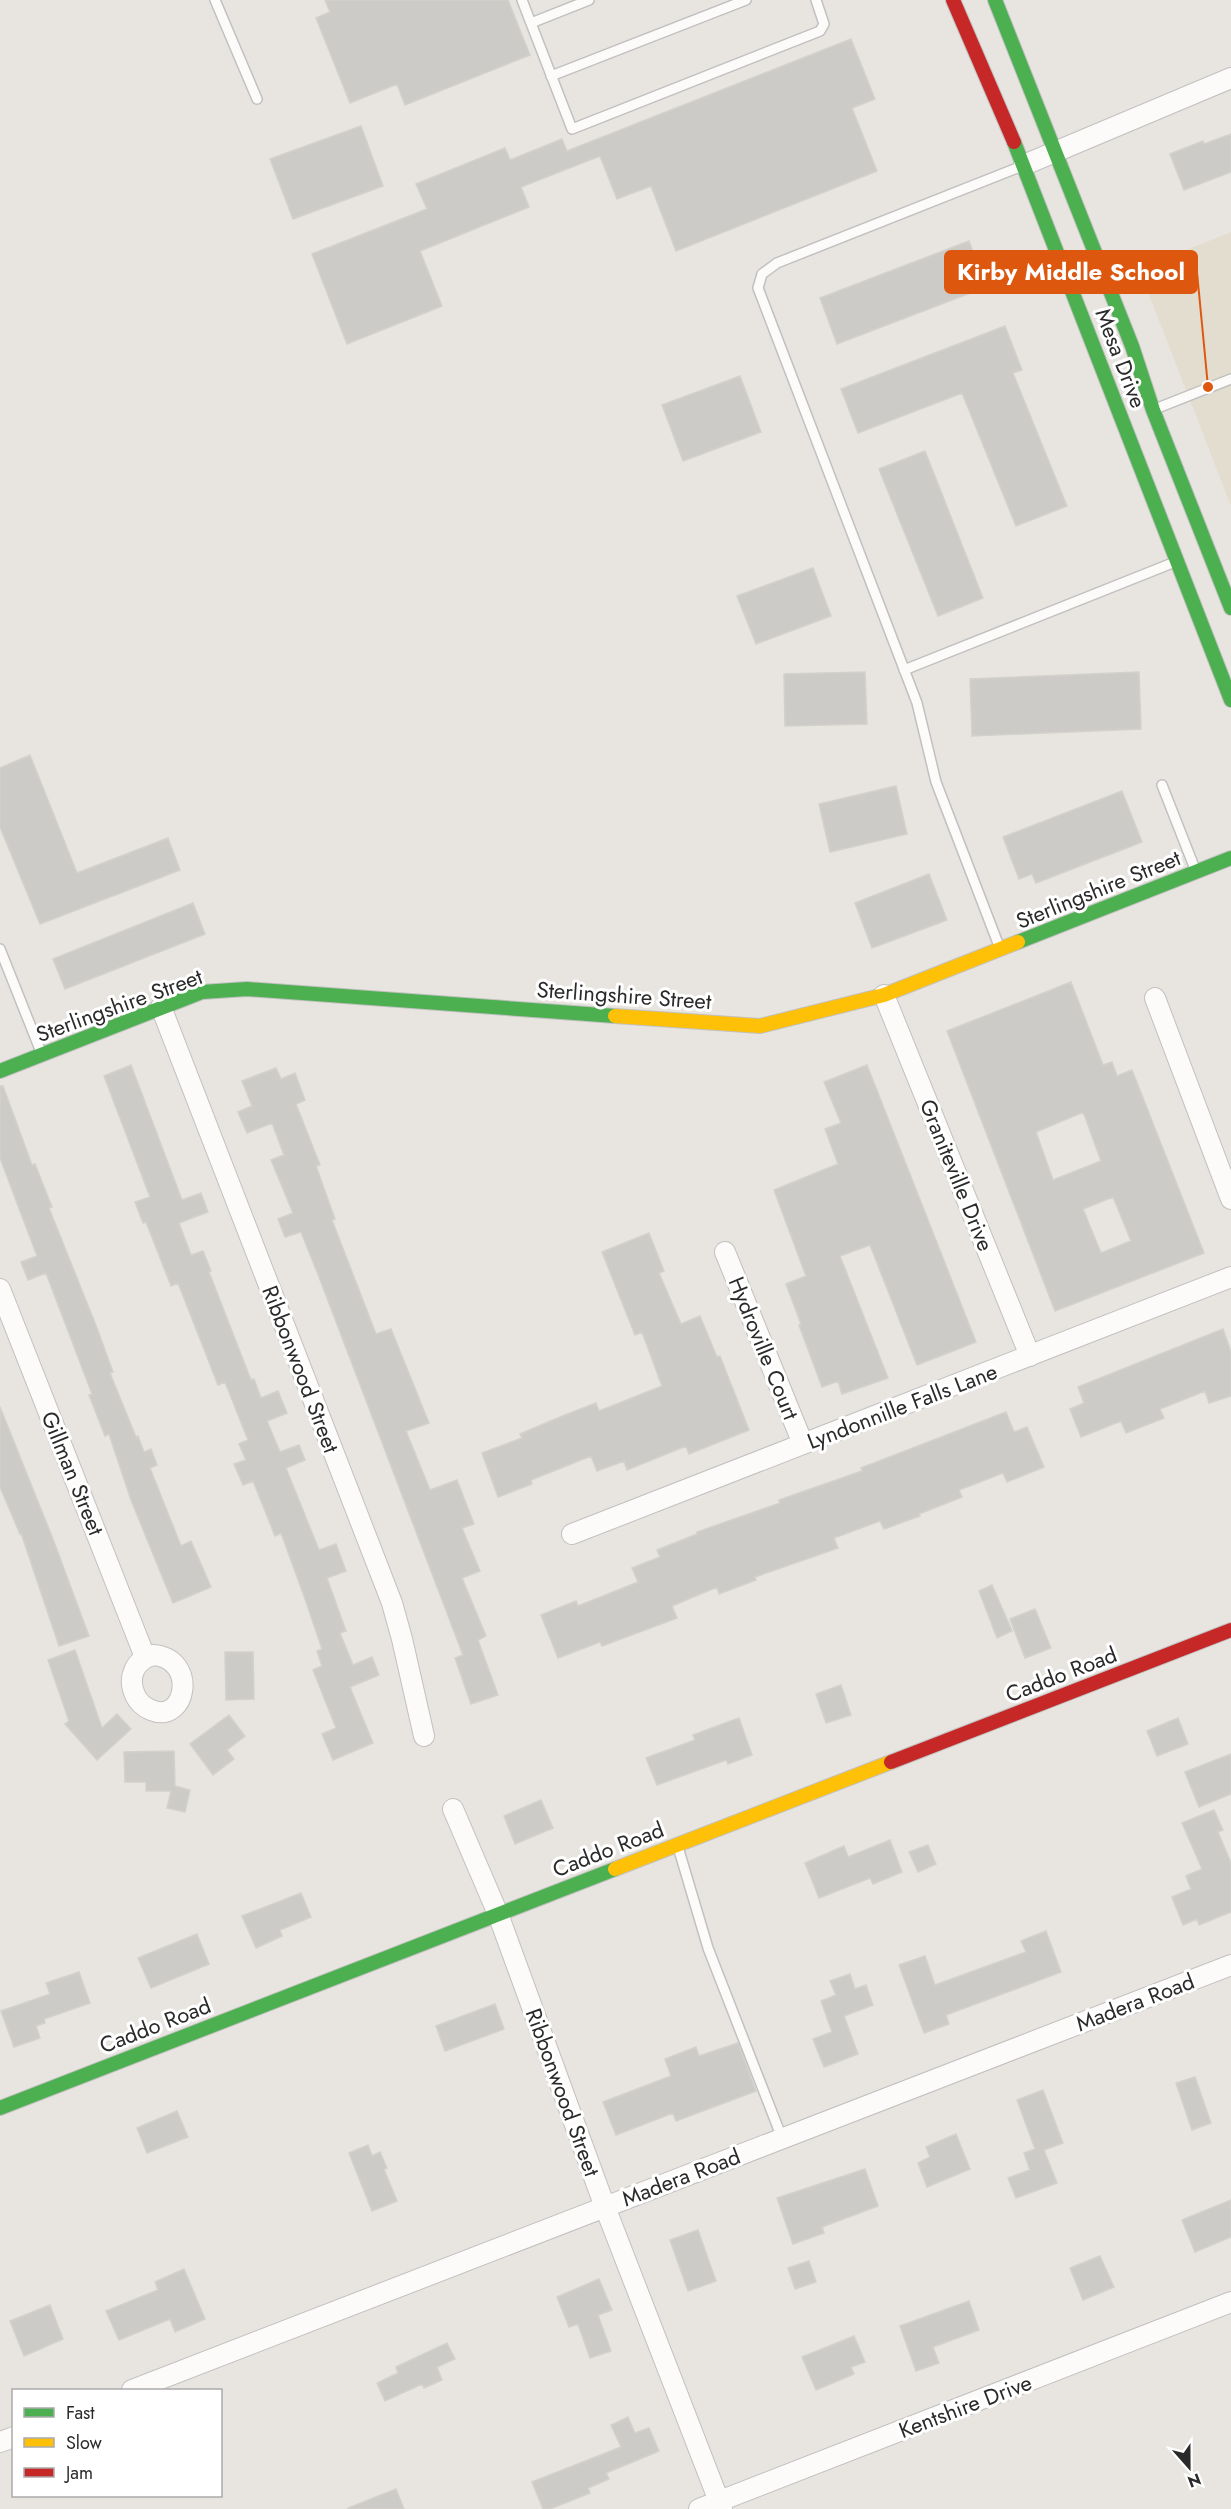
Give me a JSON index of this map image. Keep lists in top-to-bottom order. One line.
{"streets":{"street":["Mesa Drive","Sterlingshire Street","Graniteville Drive","Hydroville Court","Ribbonwood Street","Lyndonnille Falls Lane","Gillman Street","Caddo Road","Madera Road","Kentshire Drive"]},"crossings":[["Sterlingshire Street","Graniteville Drive"],["Sterlingshire Street","Ribbonwood Street"],["Graniteville Drive","Lyndonnille Falls Lane"],["Hydroville Court","Lyndonnille Falls Lane"],["Ribbonwood Street","Caddo Road"],["Ribbonwood Street","Madera Road"],["Ribbonwood Street","Kentshire Drive"]],"places":["Kirby Middle School"],"legend":["Fast","Slow","Jam"],"north":"bottom"}
